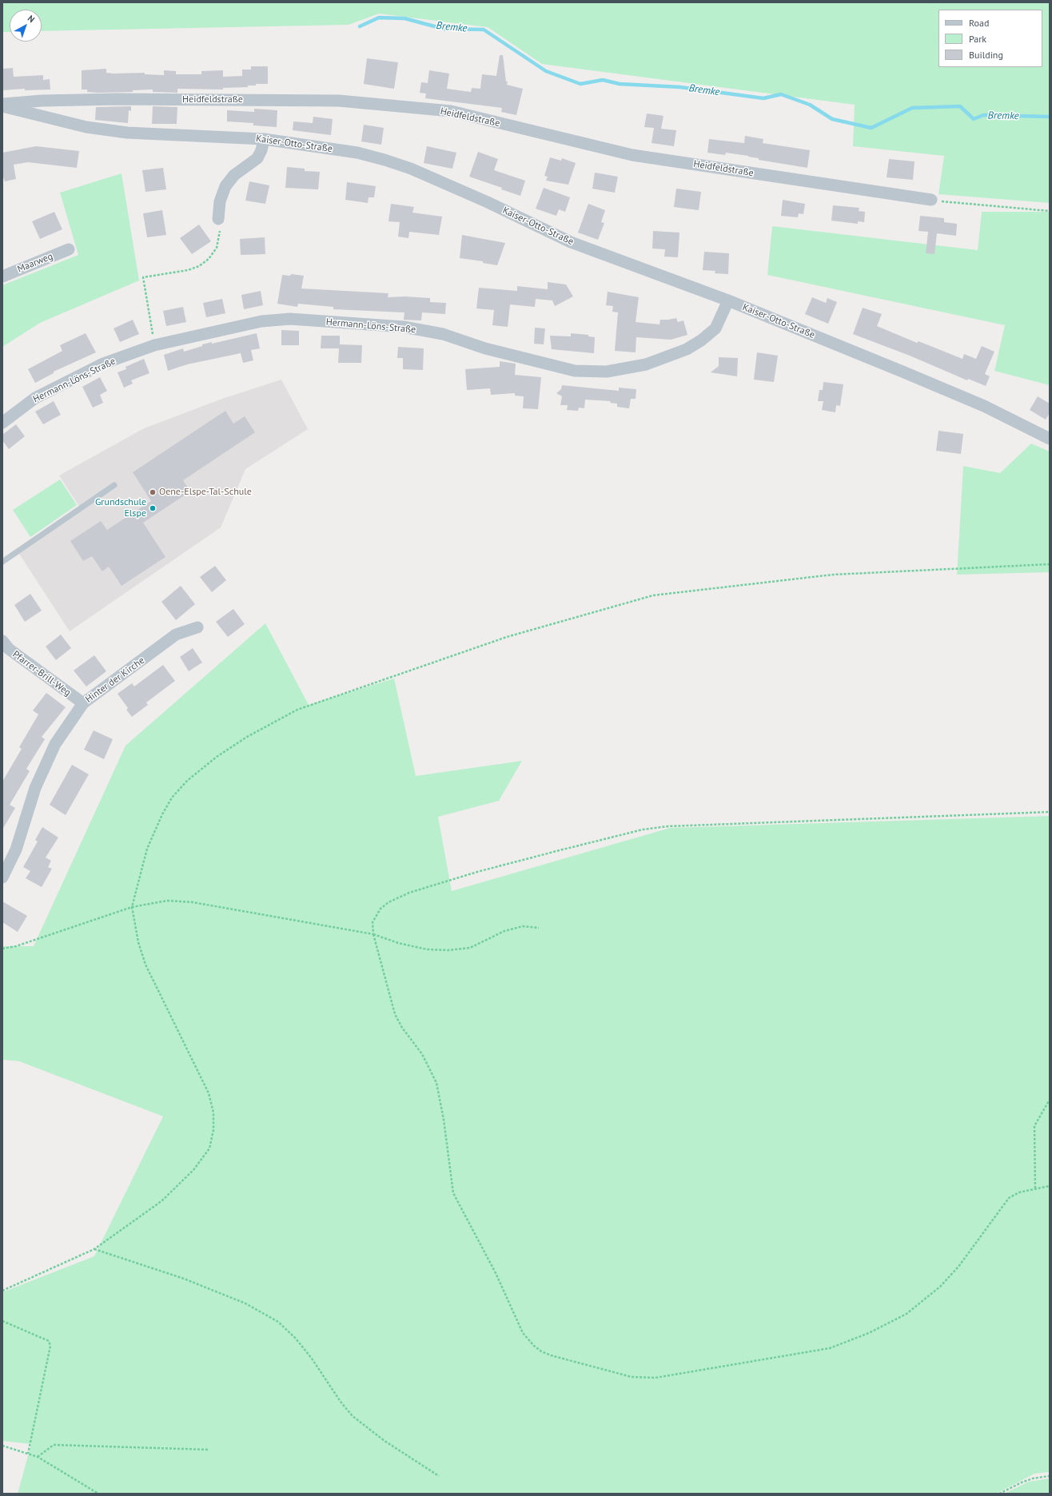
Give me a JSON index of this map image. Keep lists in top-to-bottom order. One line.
{"streets":{"street":["Heidfeldstraße","Kaiser-Otto-Straße","Maarweg","Hermann-Löns-Straße","Pfarrer-Brill-Weg","Hinter der Kirche"]},"crossings":[["Kaiser-Otto-Straße","Hermann-Löns-Straße"],["Pfarrer-Brill-Weg","Hinter der Kirche"]],"water":["Bremke"],"places":["Oene-Elspe-Tal-Schule","Grundschule Elspe"],"legend":["Road","Park","Building"],"north":"top right"}
